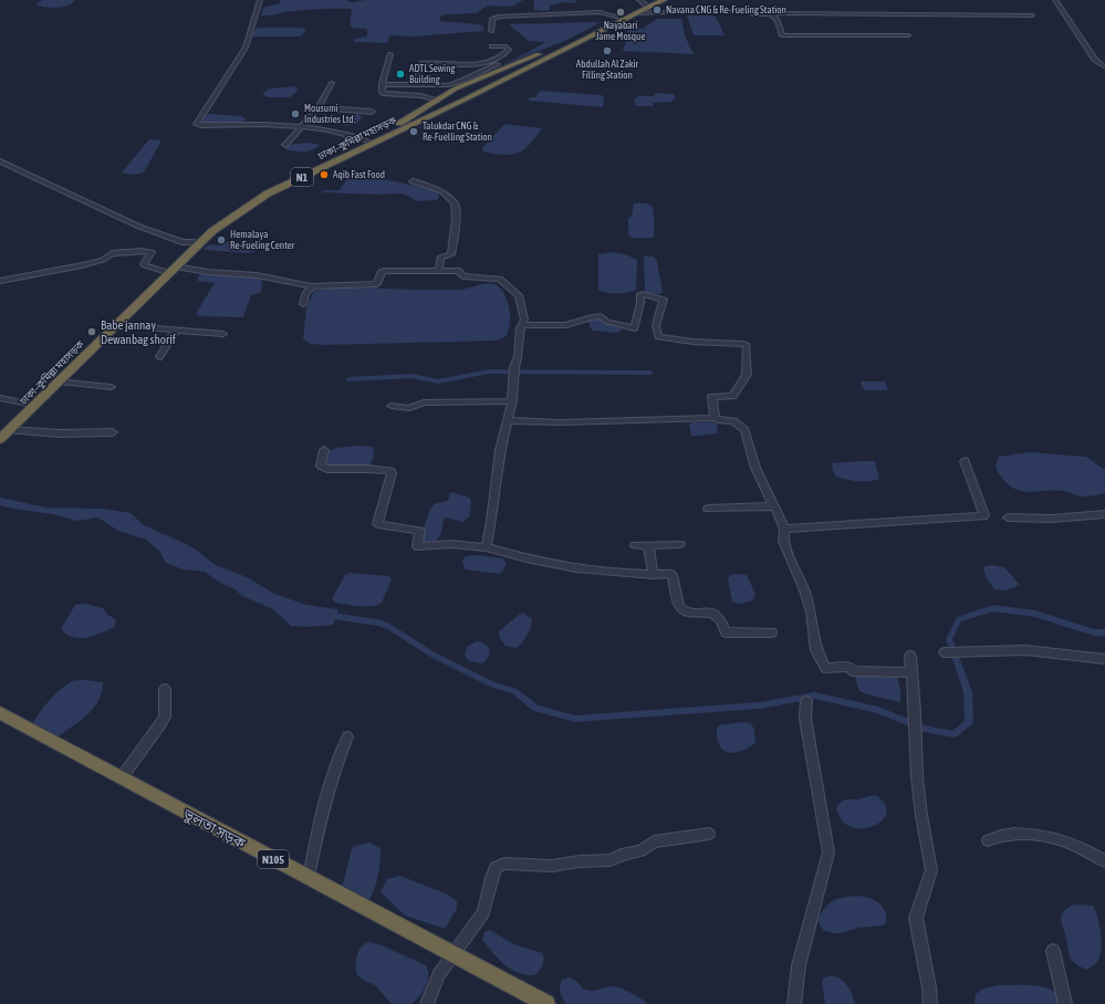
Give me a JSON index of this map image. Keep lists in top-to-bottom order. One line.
{"streets":{"highway":["ঢাকা–কুমিল্লা মহাসড়ক","N1","ভুলতা সড়ক","N105"]},"places":["Navana CNG & Re-Fueling Station","Nayabari Jame Mosque","Abdullah Al Zakir Filling Station","ADTL Sewing Building","Mousumi Industries Ltd.","Talukdar CNG & Re-Fuelling Station","Aqib Fast Food","Hemalaya Re-Fueling Center","Babe jannay Dewanbag shorif"]}
